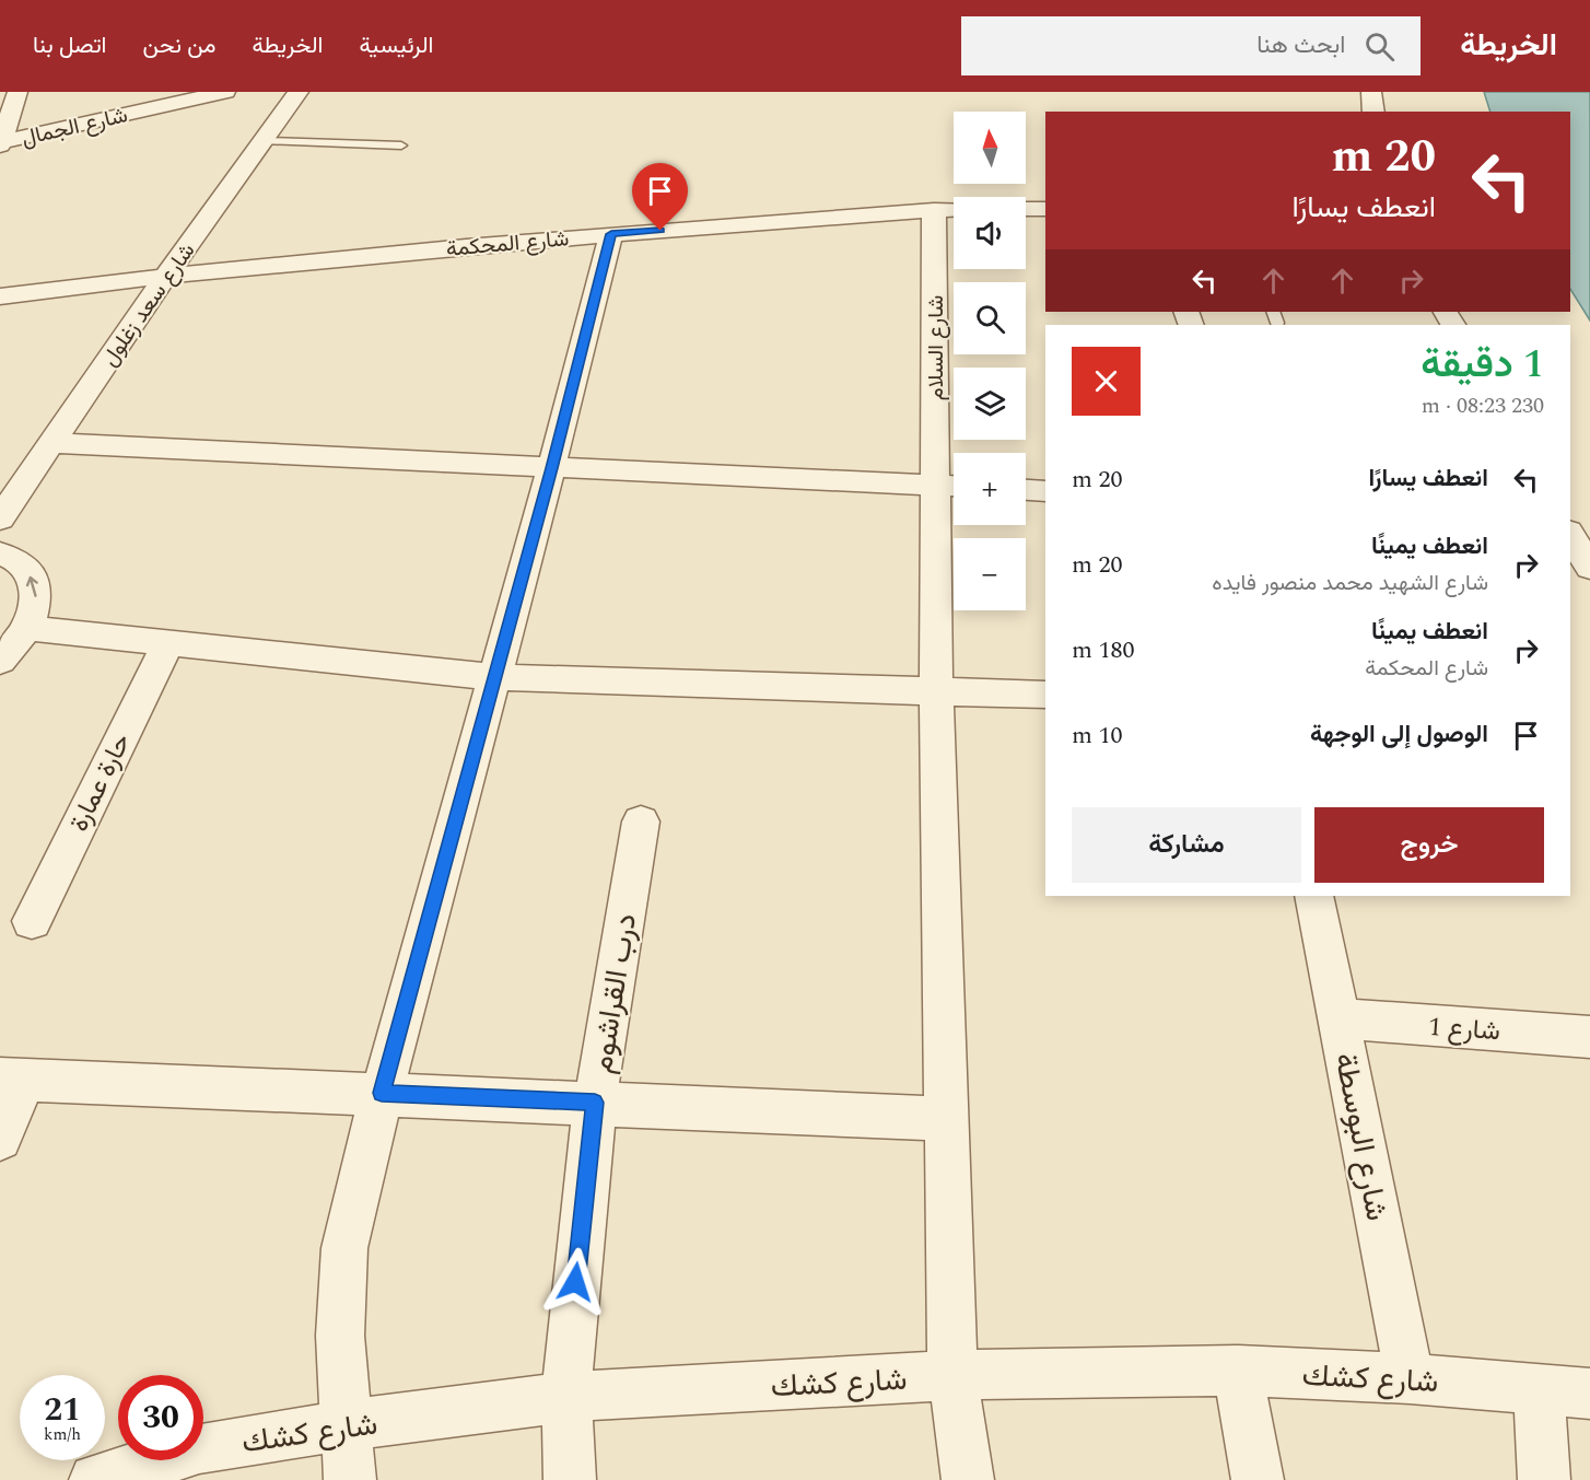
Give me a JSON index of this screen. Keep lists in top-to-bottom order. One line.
{"streets":{"street":["شارع الجمال","شارع المحكمة","شارع سعد زغلول","شارع السلام","حارة عمارة","درب القراشوم","شارع 1","شارع البوسطة","شارع كشك"]},"crossings":[["شارع المحكمة","شارع سعد زغلول"],["شارع المحكمة","شارع السلام"],["شارع السلام","شارع كشك"],["درب القراشوم","شارع كشك"],["شارع 1","شارع البوسطة"],["شارع البوسطة","شارع كشك"]],"north":"top","page":{"header":"الخريطة","search":"ابحث هنا","nav":["الرئيسية","الخريطة","من نحن","اتصل بنا"],"map_buttons":["+","−"],"turn":["20 m","انعطف يسارًا"],"heading":["1 دقيقة","230 m · 08:23"],"list":[{"name":"انعطف يسارًا","value":"20 m"},{"name":"انعطف يمينًا","note":"شارع الشهيد محمد منصور فايده","value":"20 m"},{"name":"انعطف يمينًا","note":"شارع المحكمة","value":"180 m"},{"name":"الوصول إلى الوجهة","value":"10 m"}],"buttons":["خروج","مشاركة"],"speed":"21 km/h","limit":"30"}}
